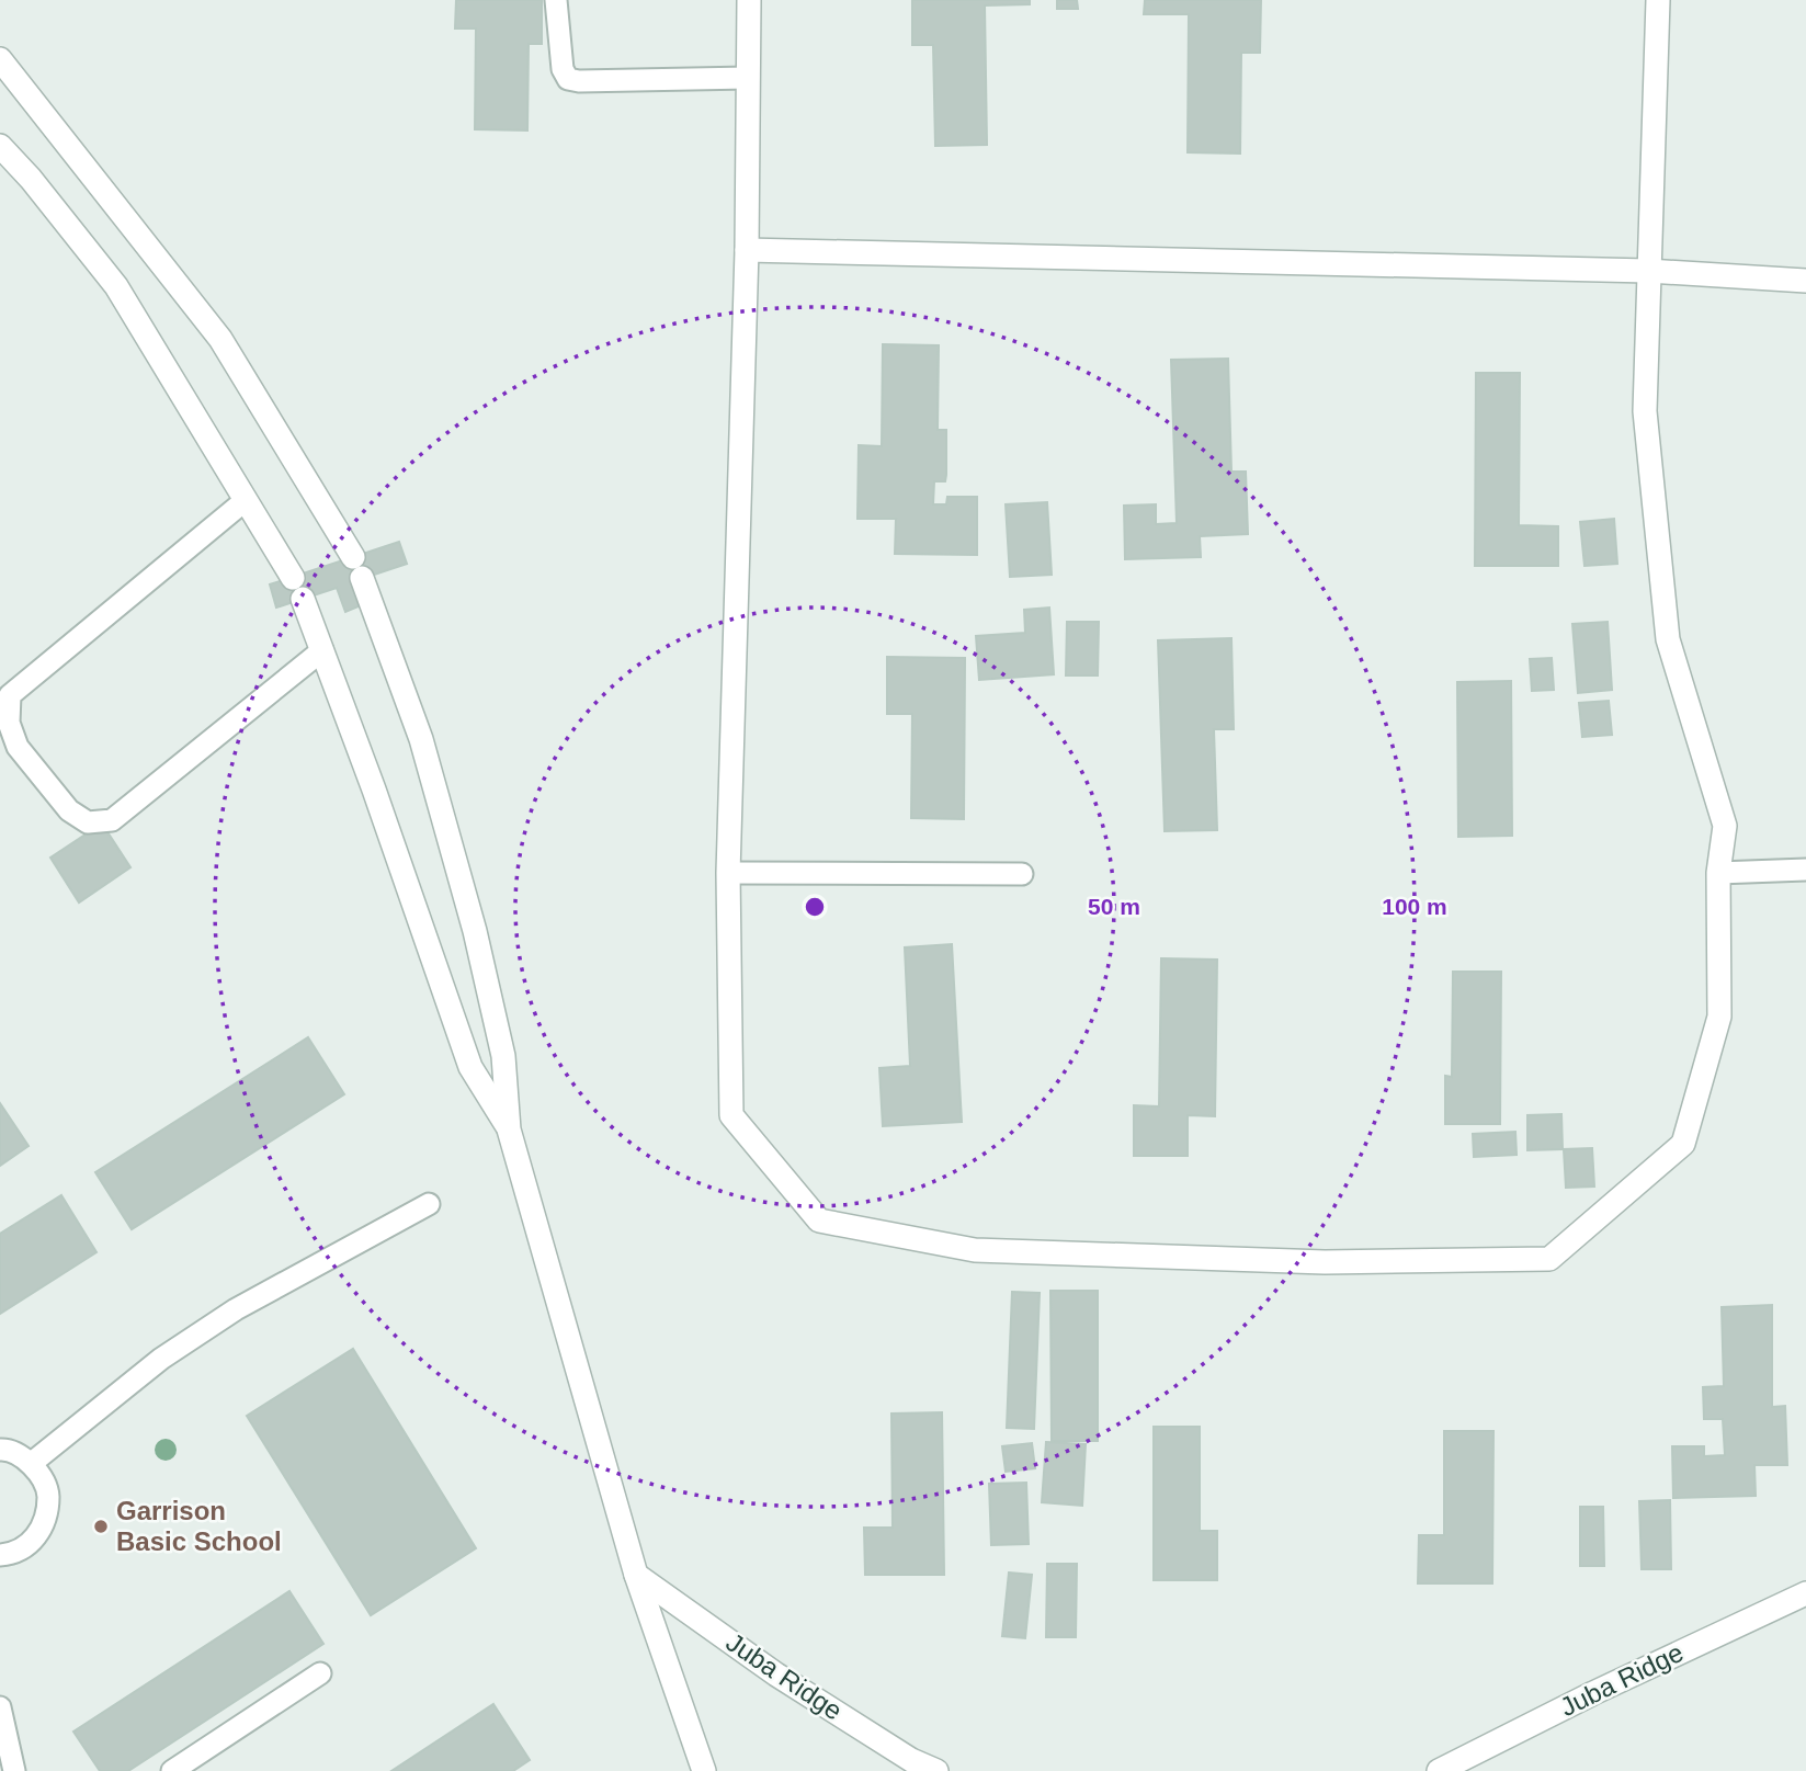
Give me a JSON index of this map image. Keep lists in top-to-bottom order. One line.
{"streets":{"street":["Juba Ridge"]},"places":["Garrison Basic School"],"rings":["50 m","100 m"]}
